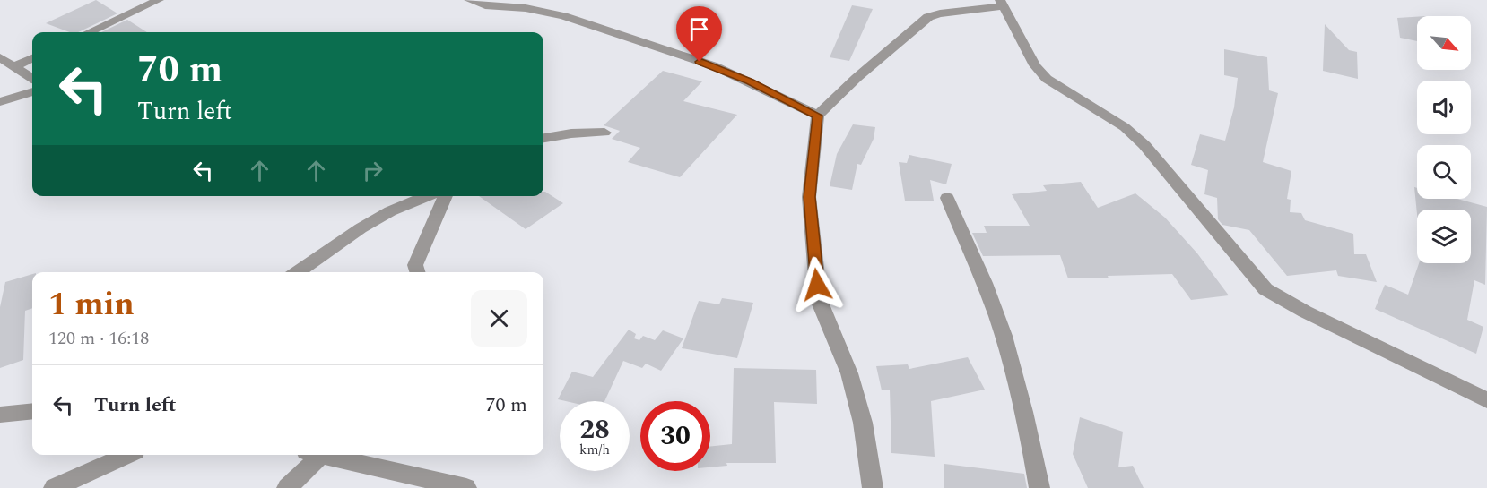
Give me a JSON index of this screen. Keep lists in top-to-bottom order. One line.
{"north":"bottom right","page":{"turn":["70 m","Turn left"],"heading":["1 min","120 m · 16:18"],"list":[{"name":"Turn left","value":"70 m"}],"speed":"28 km/h","limit":"30"}}
